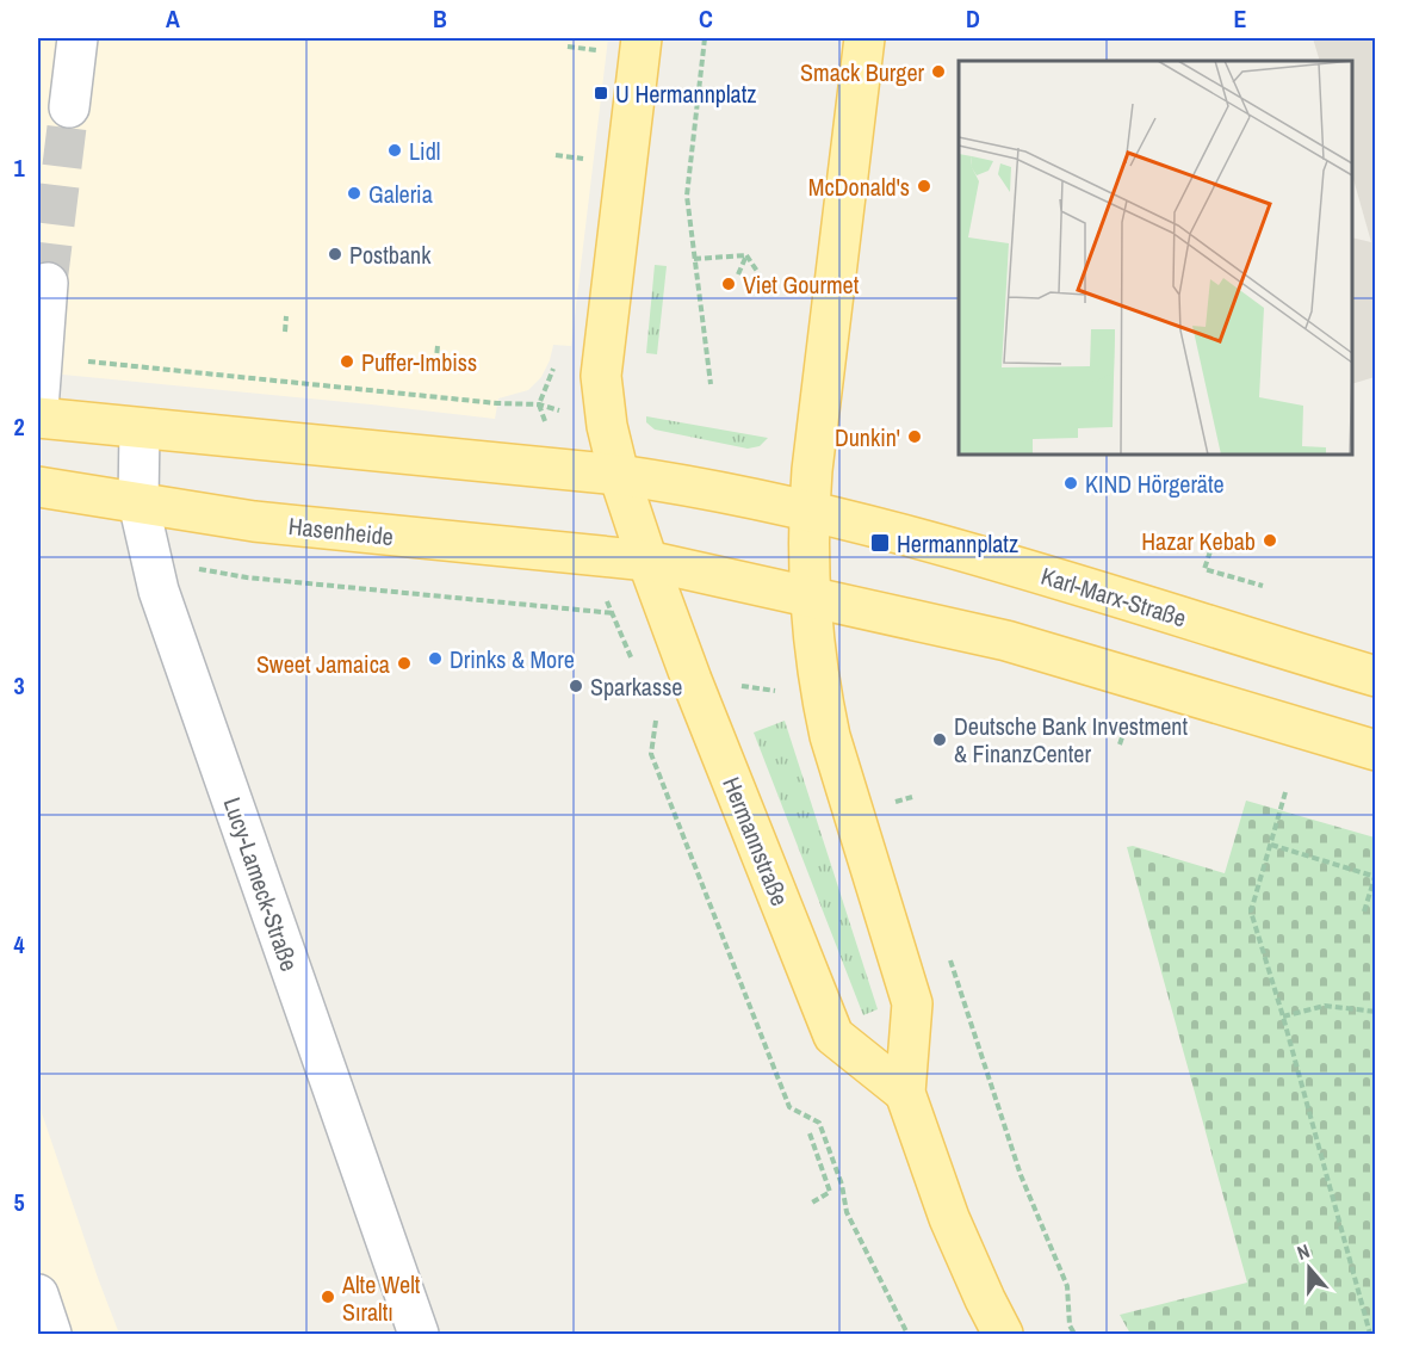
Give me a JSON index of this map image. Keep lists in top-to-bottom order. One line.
{"streets":{"main road":["Hasenheide","Karl-Marx-Straße","Hermannstraße"],"street":["Lucy-Lameck-Straße"]},"crossings":[["Hasenheide","Hermannstraße"],["Hasenheide","Lucy-Lameck-Straße"]],"places":{"other":["Smack Burger","Lidl","McDonald's","Galeria","Postbank","Viet Gourmet","Puffer-Imbiss","Dunkin'","KIND Hörgeräte","Hazar Kebab","Drinks & More","Sweet Jamaica","Sparkasse","Deutsche Bank Investment & FinanzCenter","Alte Welt Sıraltı"],"transit":["U Hermannplatz","Hermannplatz"]},"north":"top","grid":{"columns":["A","B","C","D","E"],"rows":["1","2","3","4","5"]}}
